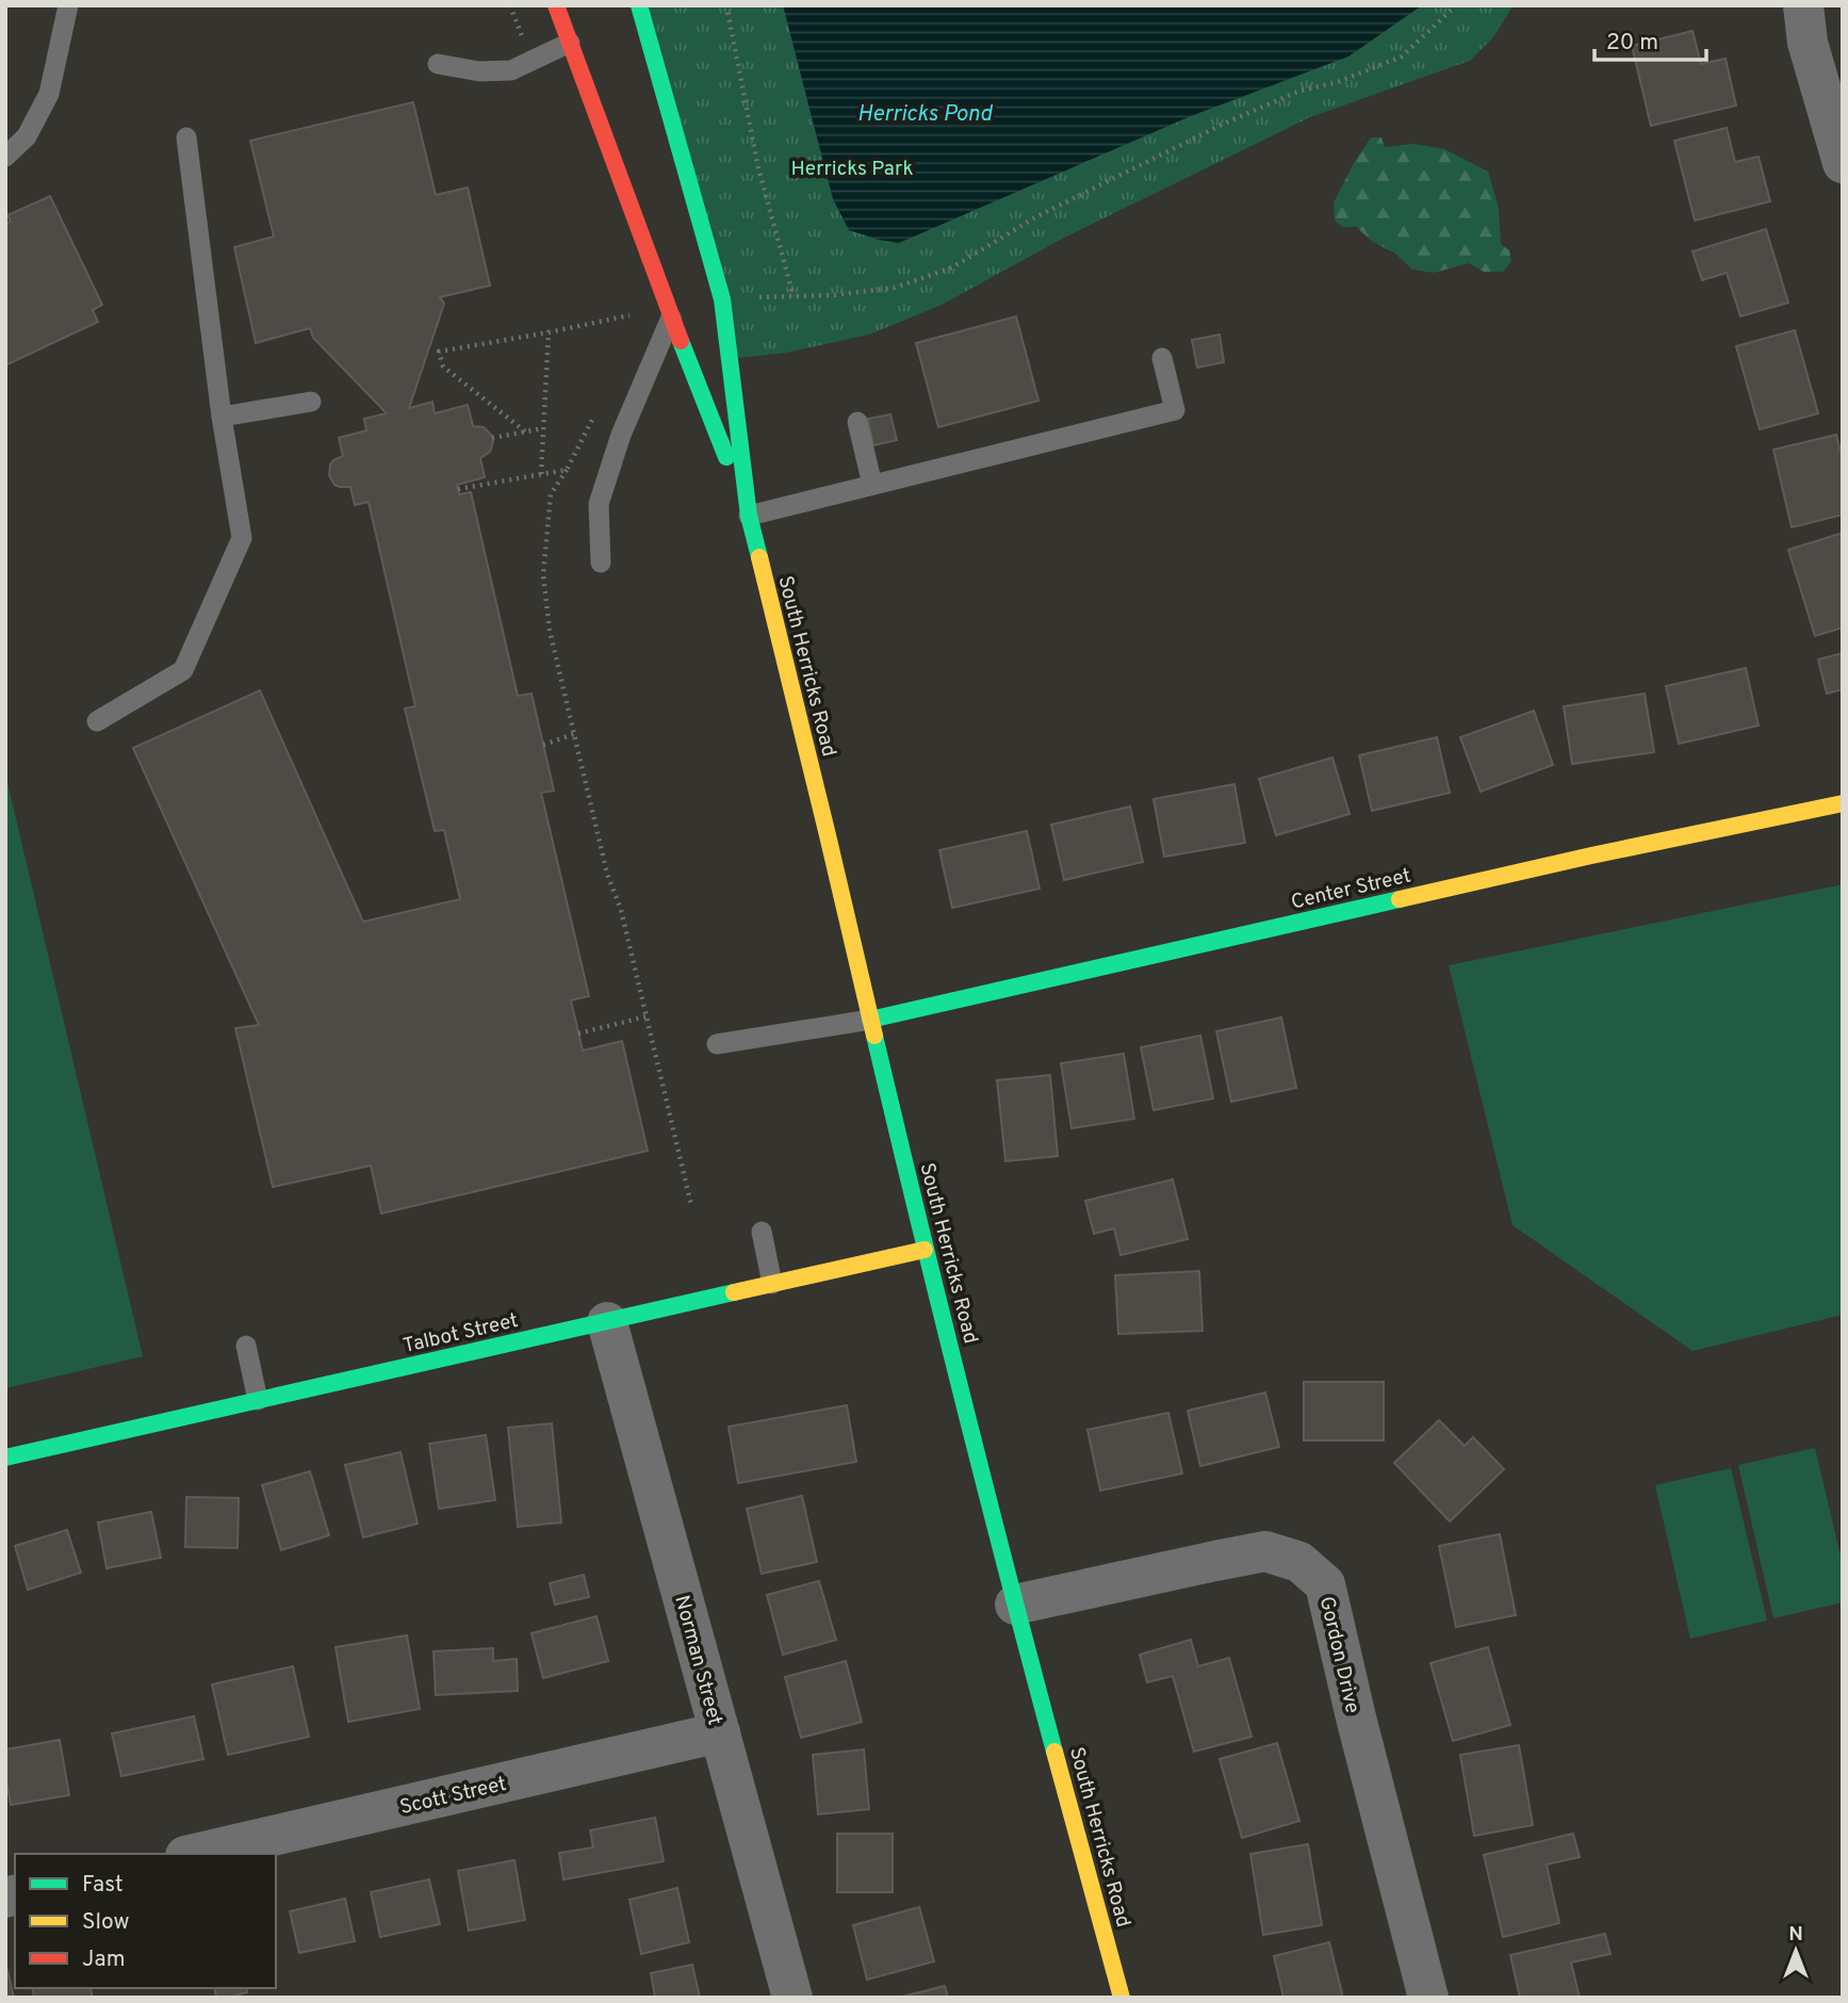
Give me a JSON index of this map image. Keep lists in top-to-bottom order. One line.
{"streets":{"main road":["South Herricks Road","Center Street","Talbot Street"],"street":["Gordon Drive","Norman Street","Scott Street"]},"crossings":[["South Herricks Road","Center Street"],["South Herricks Road","Talbot Street"],["South Herricks Road","Gordon Drive"],["Talbot Street","Norman Street"],["Norman Street","Scott Street"]],"water":["Herricks Pond"],"parks":["Herricks Park"],"legend":["Fast","Slow","Jam"],"scale_bar":"20 m","north":"top"}
